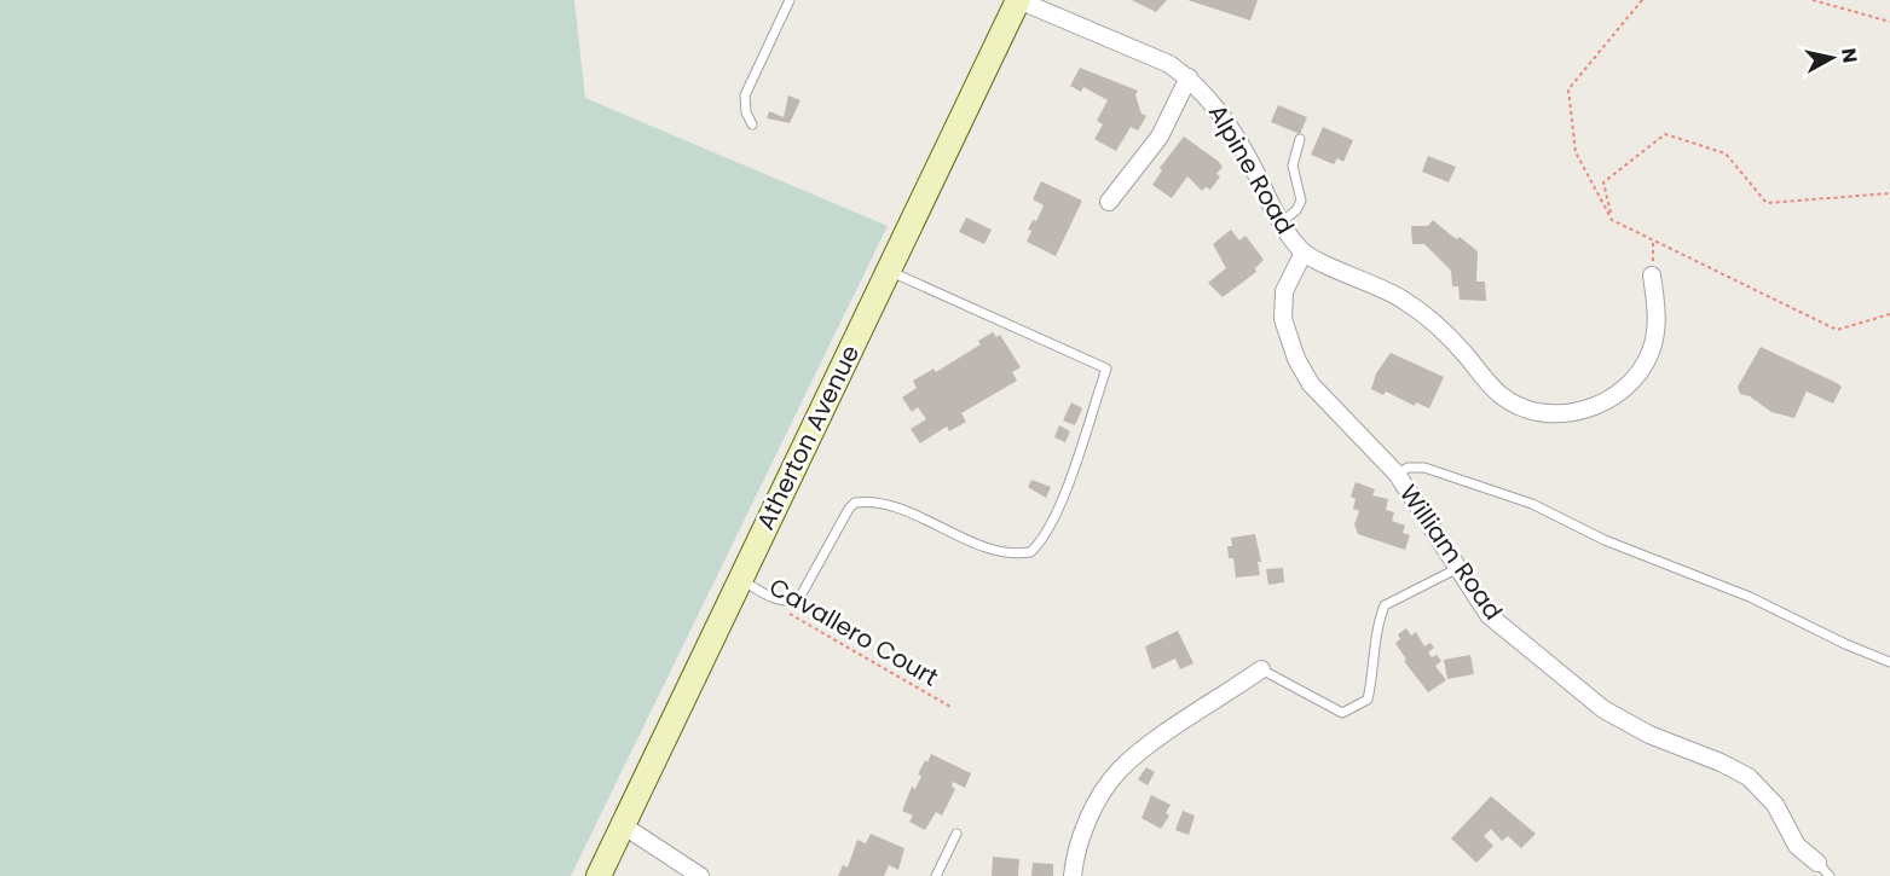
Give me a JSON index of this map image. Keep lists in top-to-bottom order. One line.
{"streets":{"main road":["Atherton Avenue"],"street":["Alpine Road","William Road"],"path":["Cavallero Court"]},"crossings":[["Alpine Road","Atherton Avenue"],["Alpine Road","William Road"]],"north":"right"}
